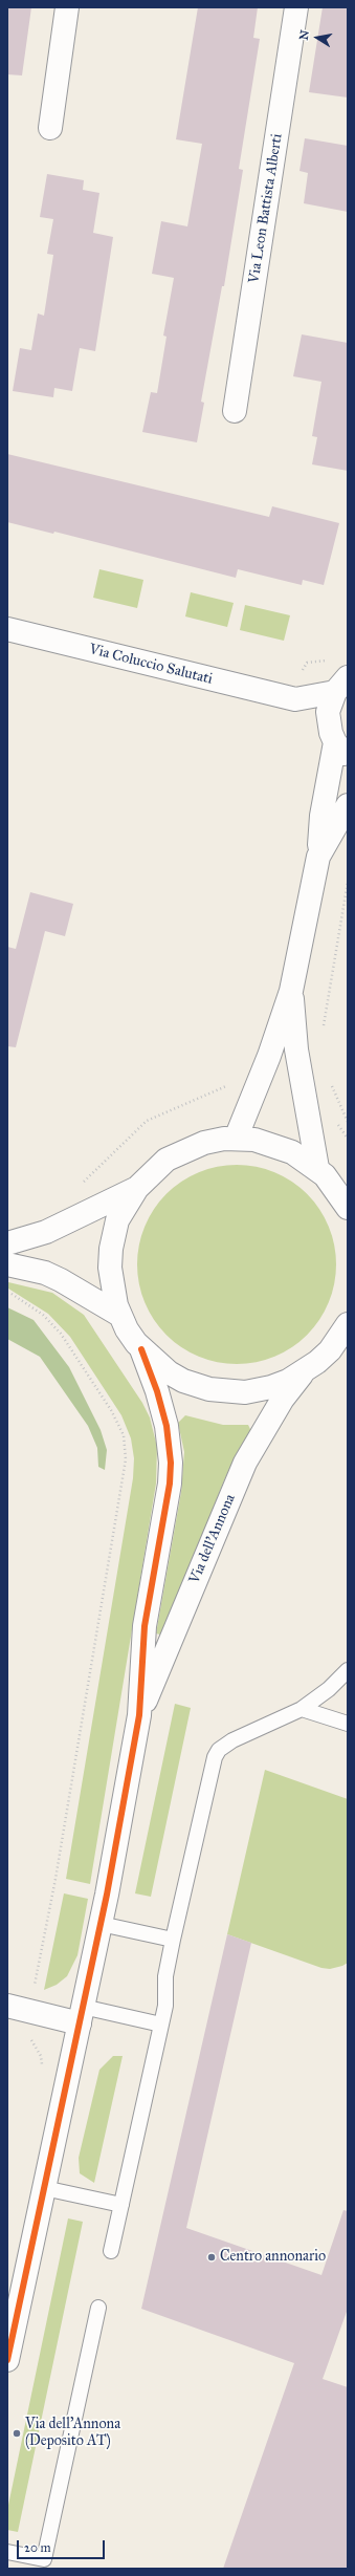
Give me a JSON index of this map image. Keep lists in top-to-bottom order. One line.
{"streets":{"street":["Via Leon Battista Alberti","Via Coluccio Salutati","Via dell'Annona"]},"places":["Centro annonario","Via dell'Annona (Deposito AT)"],"scale_bar":"20 m","north":"left"}
